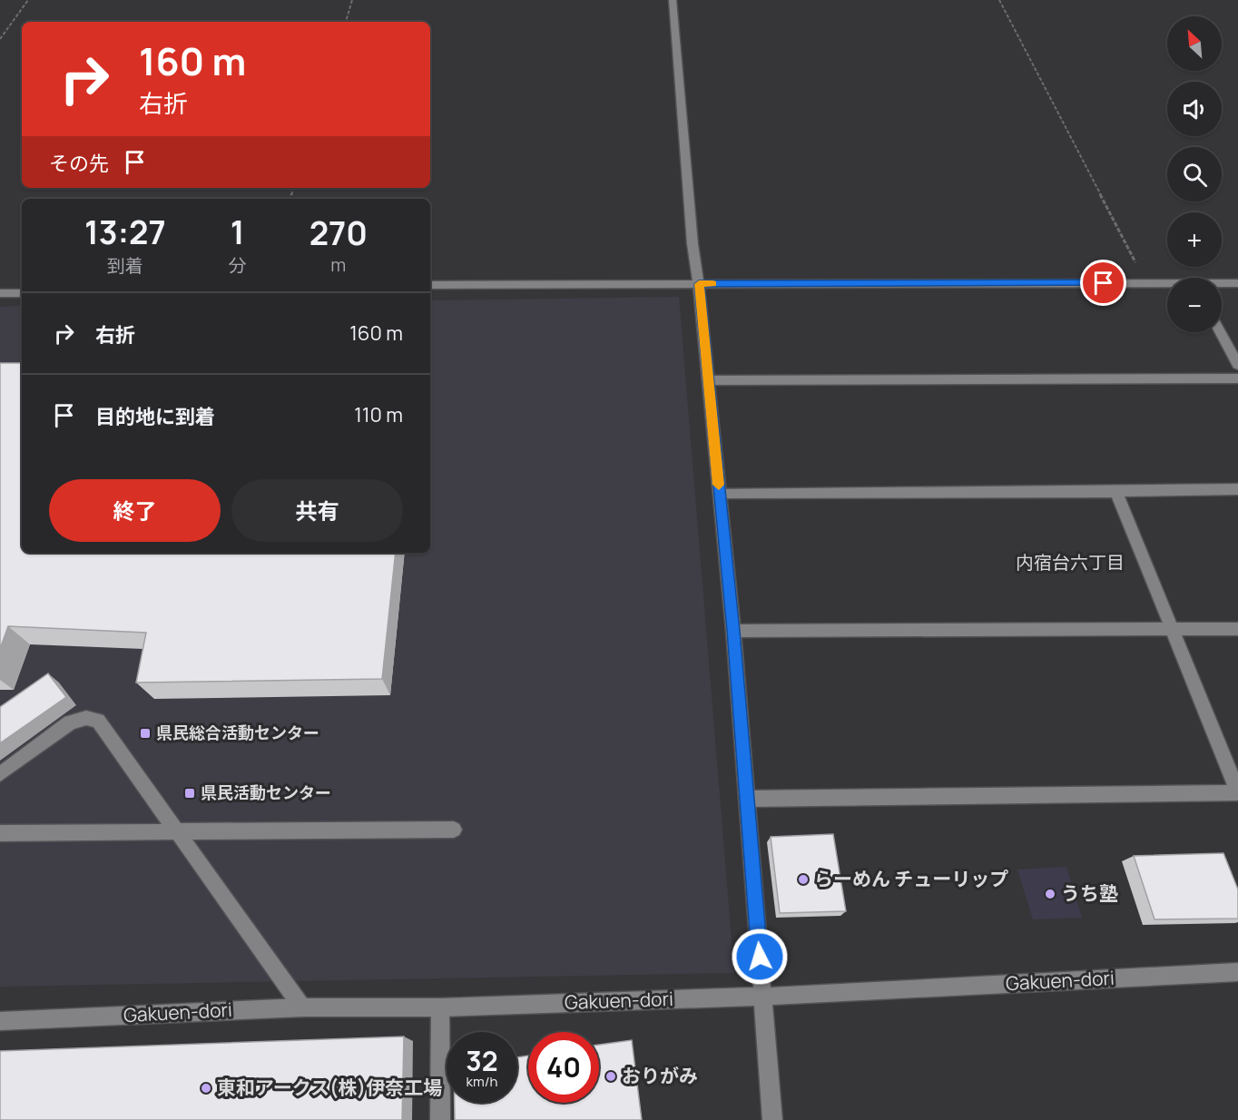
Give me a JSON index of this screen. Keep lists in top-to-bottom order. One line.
{"streets":{"street":["Gakuen-dori"]},"districts":["内宿台六丁目"],"places":{"transit":["県民総合活動センター","県民活動センター"],"other":["らーめん チューリップ","うち塾","おりがみ","東和アークス(株)伊奈工場"]},"north":"top left","page":{"map_buttons":["+","−"],"turn":["160 m","右折"],"then":"その先","eta":["13:27","到着","1","分","270","m"],"list":[{"name":"右折","value":"160 m"},{"name":"目的地に到着","value":"110 m"}],"buttons":["終了","共有"],"speed":"32 km/h","limit":"40"}}
